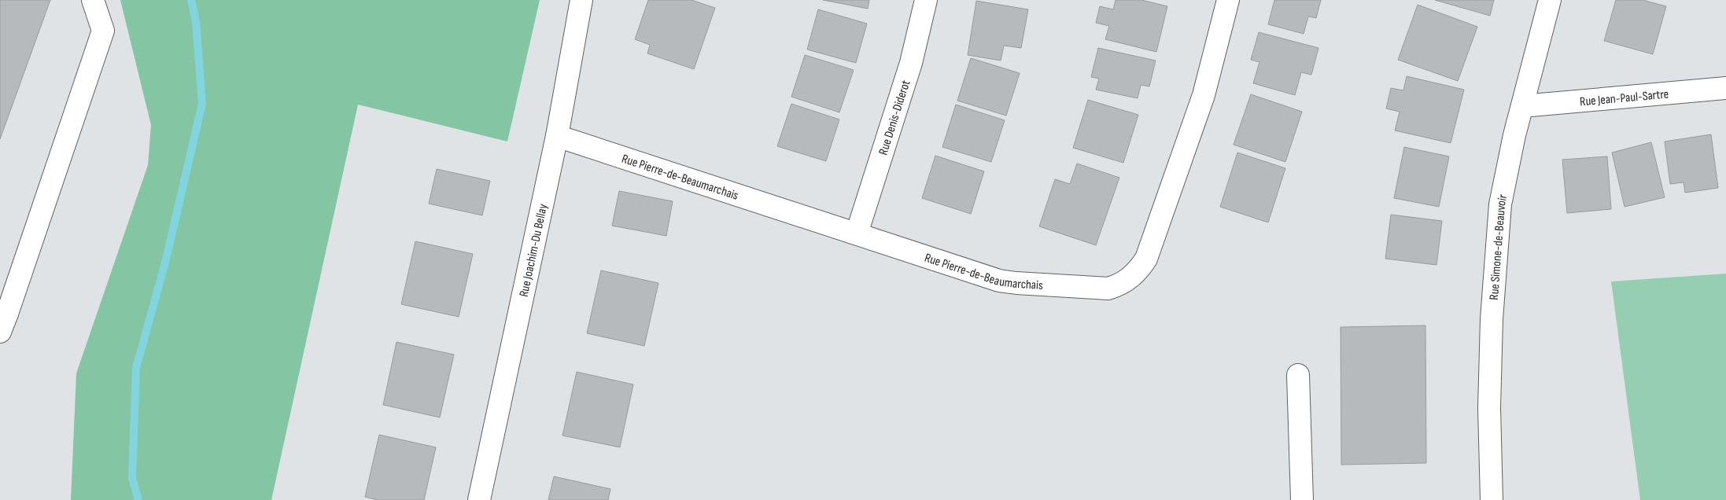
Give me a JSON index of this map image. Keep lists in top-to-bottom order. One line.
{"streets":{"street":["Rue Jean-Paul-Sartre","Rue Denis-Diderot","Rue Pierre-de-Beaumarchais","Rue Simone-de-Beauvoir","Rue Joachim-Du Bellay"]},"crossings":[["Rue Jean-Paul-Sartre","Rue Simone-de-Beauvoir"],["Rue Denis-Diderot","Rue Pierre-de-Beaumarchais"],["Rue Pierre-de-Beaumarchais","Rue Joachim-Du Bellay"]]}
